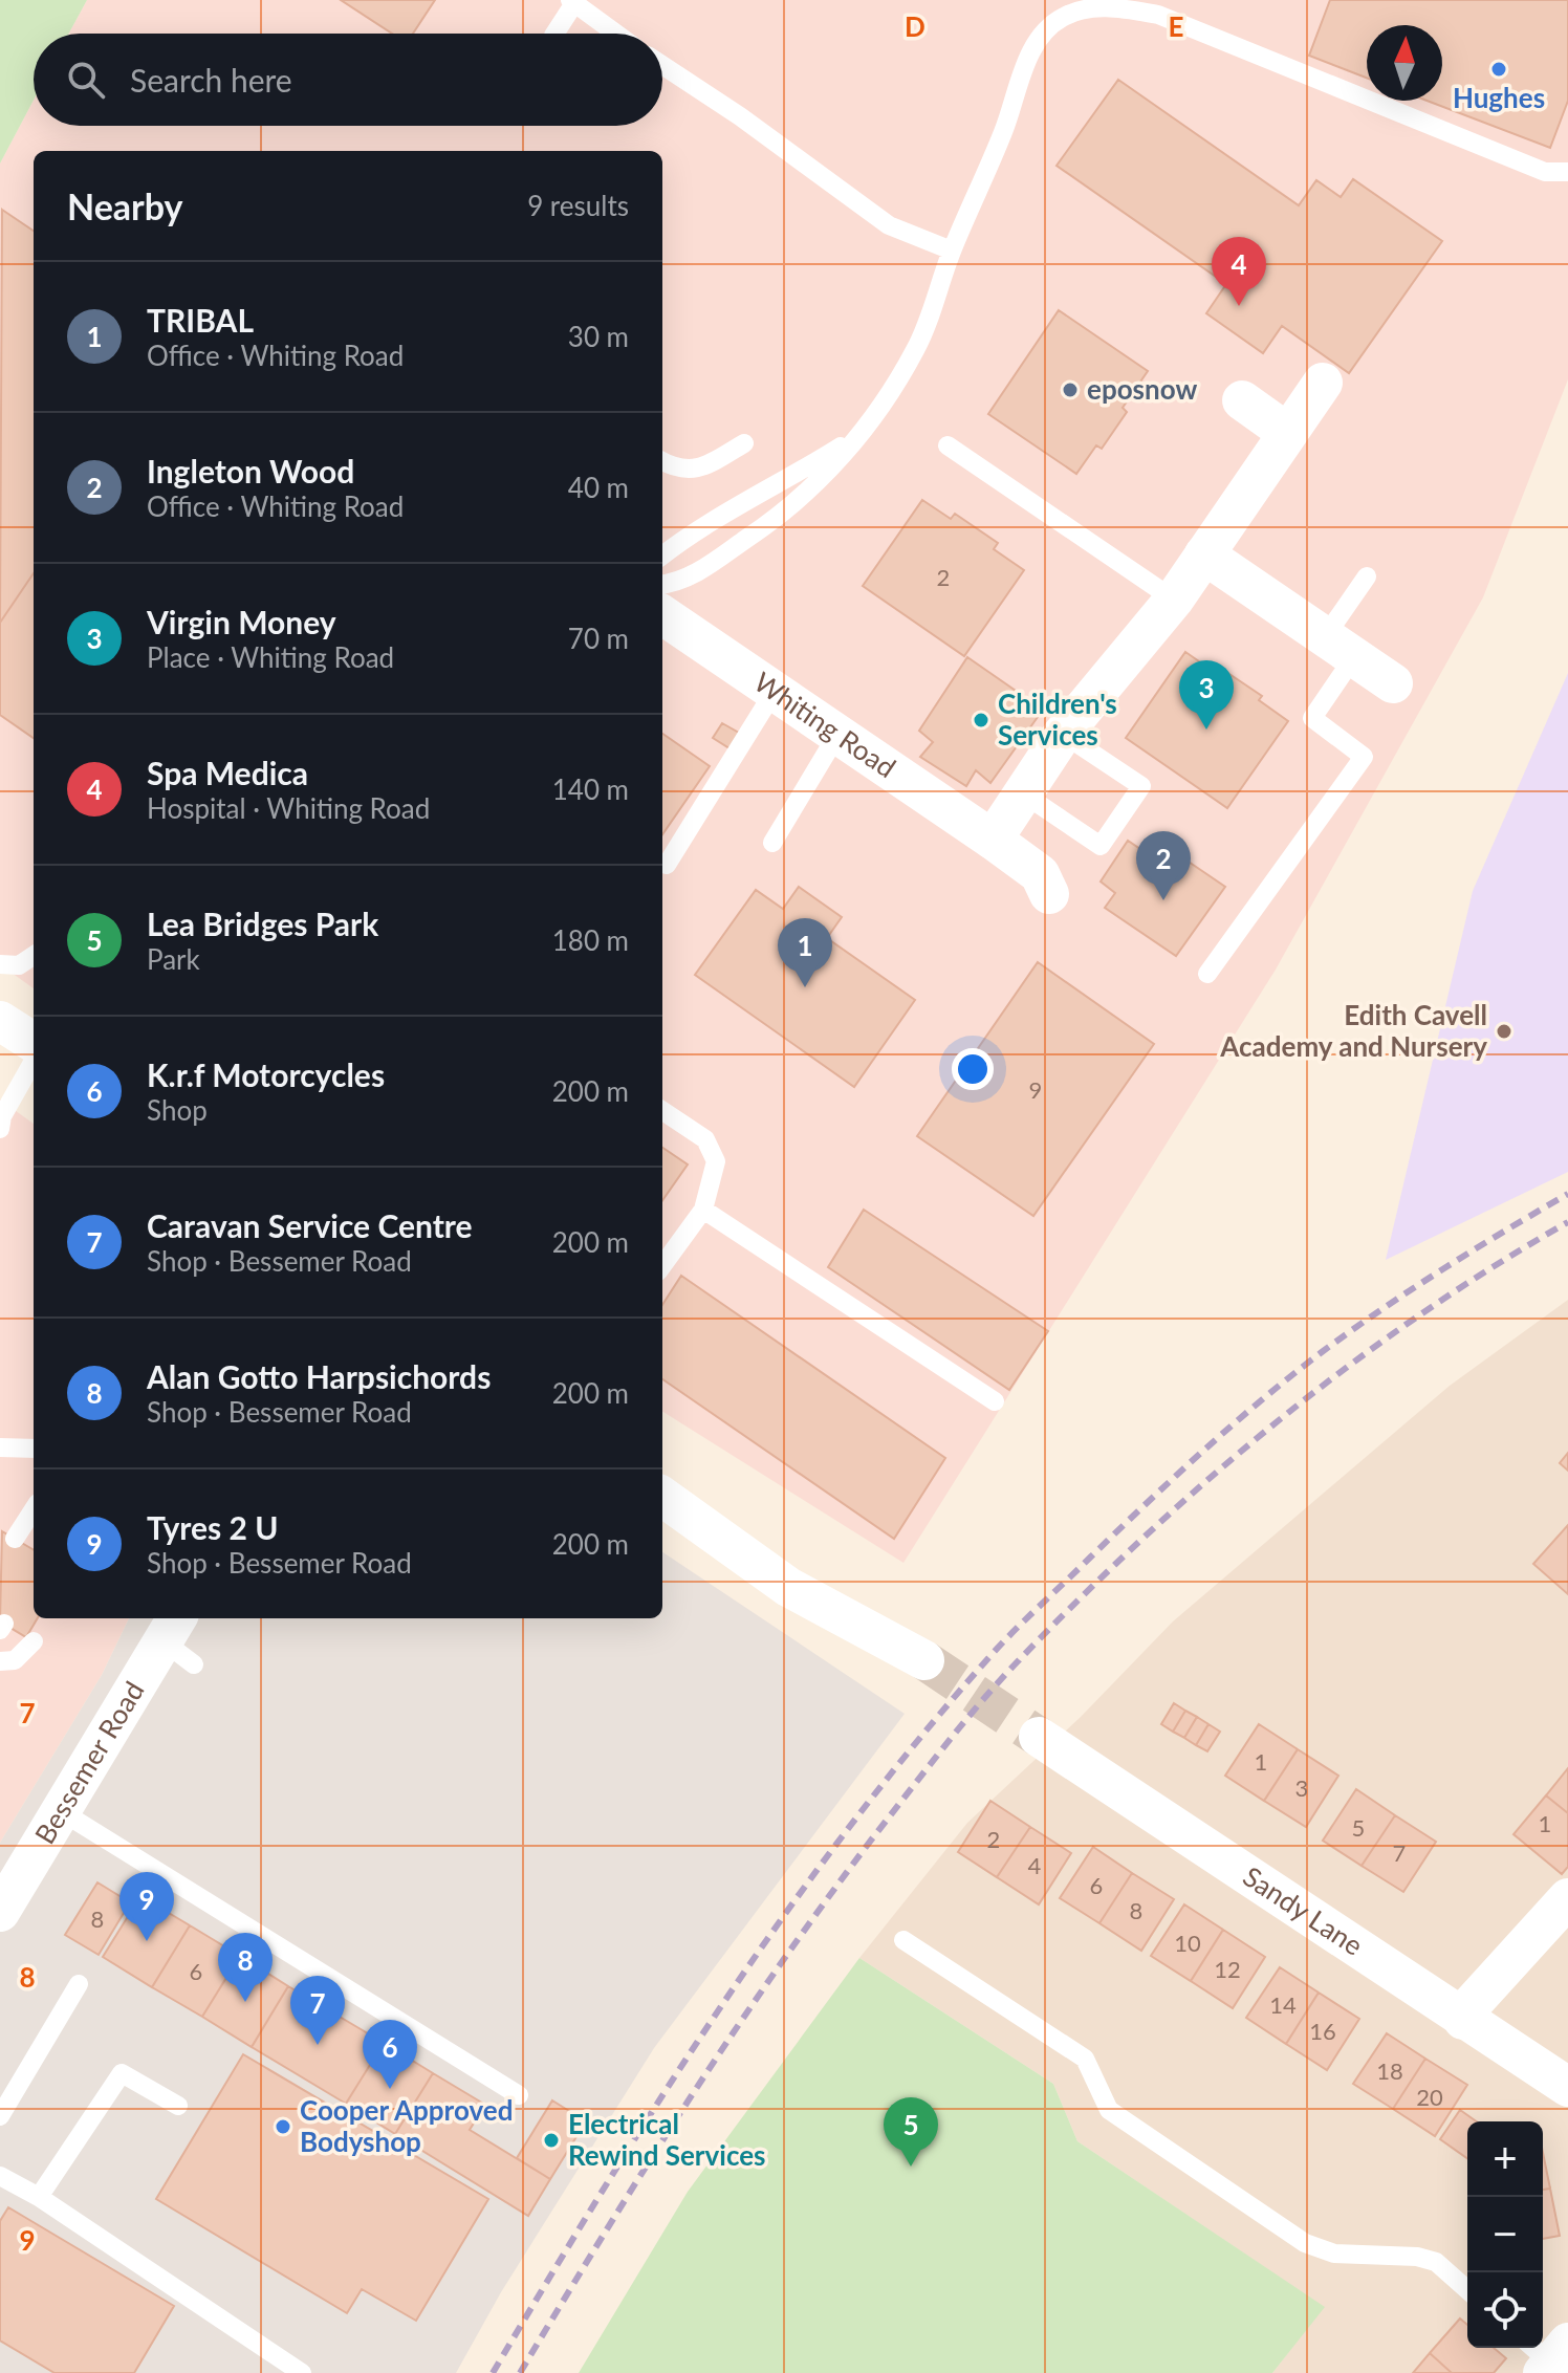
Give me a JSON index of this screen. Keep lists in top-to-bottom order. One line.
{"streets":{"street":["Whiting Road","Bessemer Road","Sandy Lane"]},"places":["Hughes","eposnow","Children's Services","Edith Cavell Academy and Nursery","Cooper Approved Bodyshop","Electrical Rewind Services"],"house_numbers":["2","9","1","3","1","5","2","7","4","6","8","8","10","12","6","14","16","18","20"],"north":"top","page":{"search":"Search here","heading":["Nearby","9 results"],"pins":["4","3","2","1","9","8","7","6","5"],"list":[{"mark":"1","name":"TRIBAL","note":"Office · Whiting Road","value":"30 m"},{"mark":"2","name":"Ingleton Wood","note":"Office · Whiting Road","value":"40 m"},{"mark":"3","name":"Virgin Money","note":"Place · Whiting Road","value":"70 m"},{"mark":"4","name":"Spa Medica","note":"Hospital · Whiting Road","value":"140 m"},{"mark":"5","name":"Lea Bridges Park","note":"Park","value":"180 m"},{"mark":"6","name":"K.r.f Motorcycles","note":"Shop","value":"200 m"},{"mark":"7","name":"Caravan Service Centre","note":"Shop · Bessemer Road","value":"200 m"},{"mark":"8","name":"Alan Gotto Harpsichords","note":"Shop · Bessemer Road","value":"200 m"},{"mark":"9","name":"Tyres 2 U","note":"Shop · Bessemer Road","value":"200 m"}],"map_buttons":["+","−"]},"grid":{"columns":["D","E"],"rows":["7","8","9"]}}
